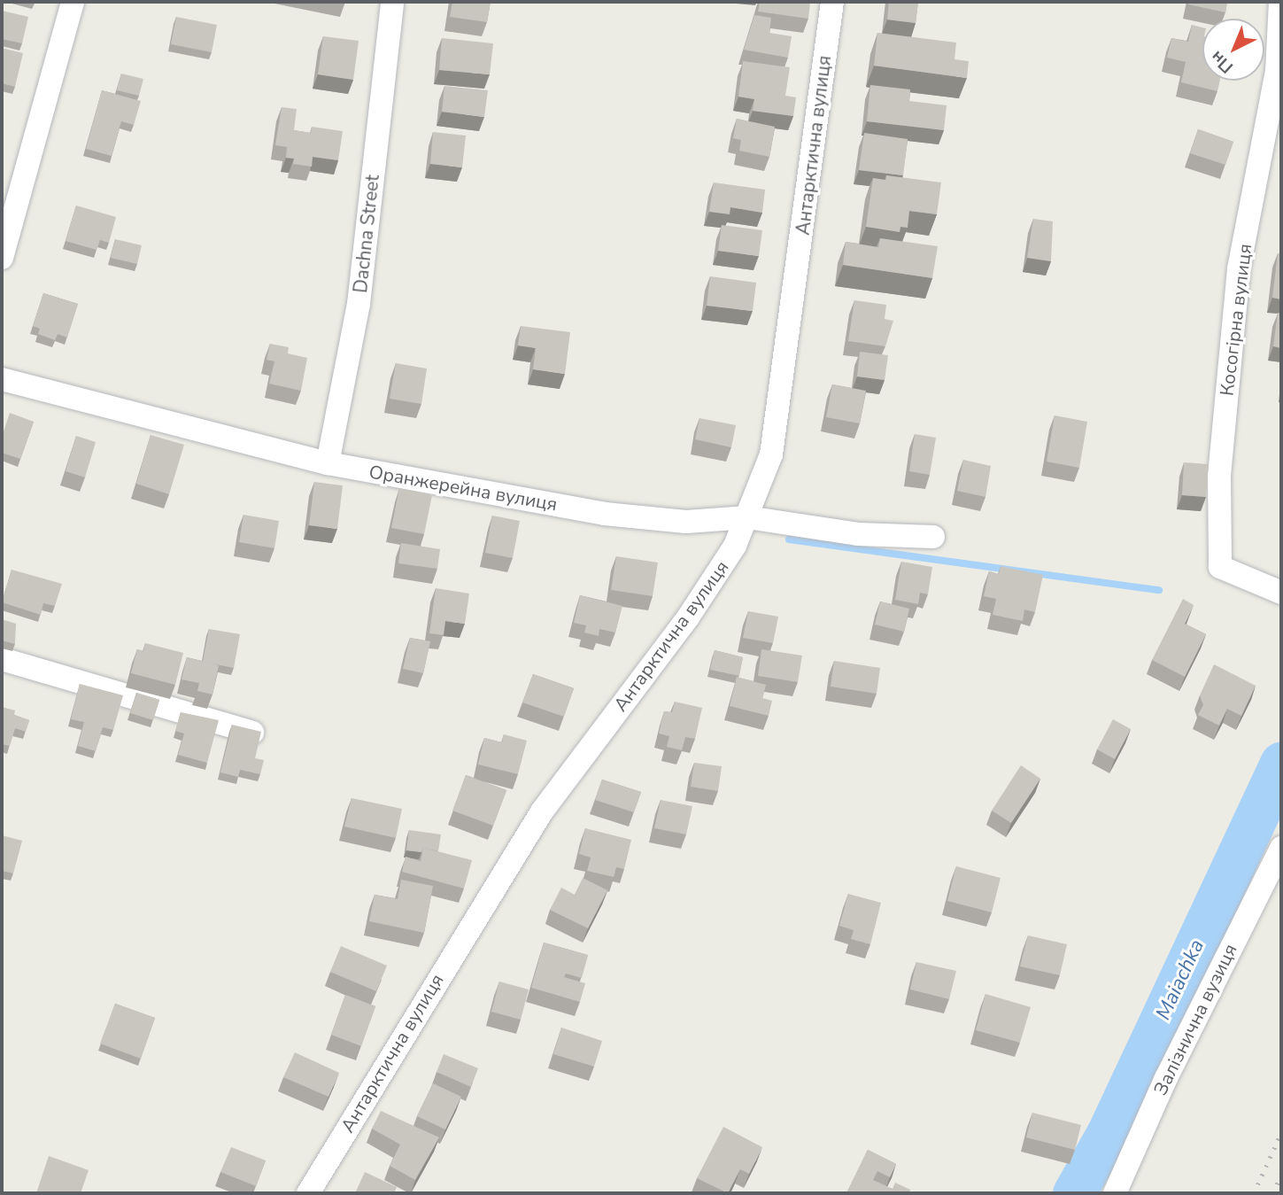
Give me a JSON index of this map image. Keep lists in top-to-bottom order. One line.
{"streets":{"street":["Антарктична вулиця","Dachna Street","Косогірна вулиця","Оранжерейна вулиця","Залізнична вузиця"]},"crossings":[["Антарктична вулиця","Оранжерейна вулиця"],["Dachna Street","Оранжерейна вулиця"]],"water":["Maiachka"],"north":"bottom left"}
